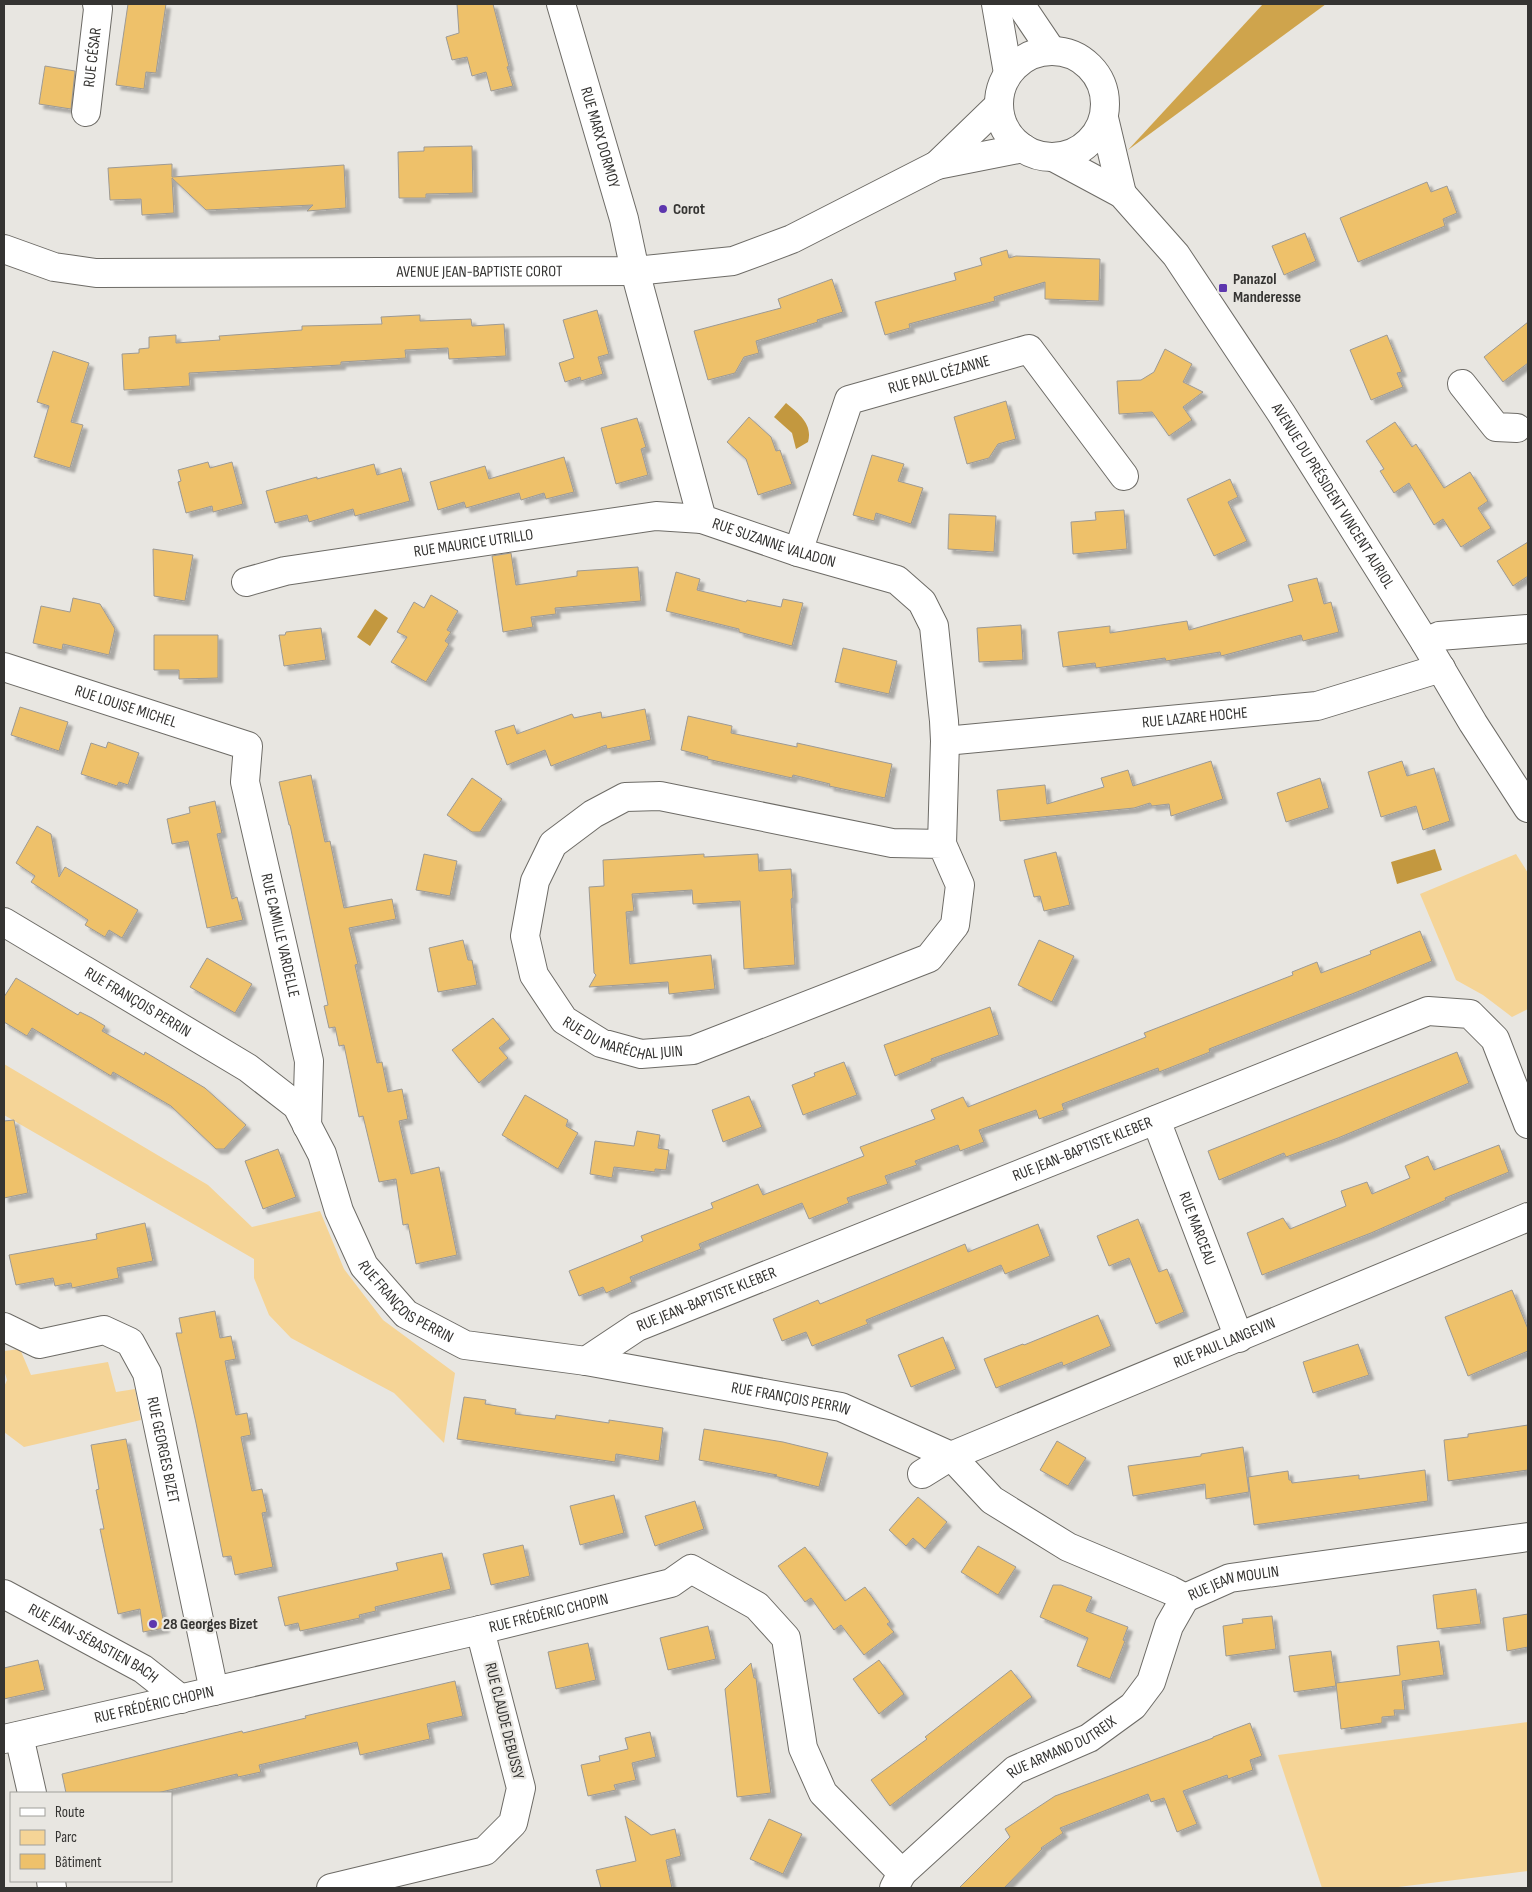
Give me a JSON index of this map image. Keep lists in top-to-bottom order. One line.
{"streets":{"street":["RUE CÉSAR","RUE MARX DORMOY","AVENUE JEAN-BAPTISTE COROT","RUE PAUL CÉZANNE","AVENUE DU PRÉSIDENT VINCENT AURIOL","RUE SUZANNE VALADON","RUE MAURICE UTRILLO","RUE LOUISE MICHEL","RUE LAZARE HOCHE","RUE CAMILLE VARDELLE","RUE FRANÇOIS PERRIN","RUE DU MARÉCHAL JUIN","RUE JEAN-BAPTISTE KLEBER","RUE MARCEAU","RUE PAUL LANGEVIN","RUE GEORGES BIZET","RUE JEAN MOULIN","RUE FRÉDÉRIC CHOPIN","RUE JEAN-SÉBASTIEN BACH","RUE CLAUDE DEBUSSY","RUE ARMAND DUTREIX"]},"crossings":[["RUE MARX DORMOY","AVENUE JEAN-BAPTISTE COROT"],["RUE MARX DORMOY","RUE SUZANNE VALADON"],["AVENUE JEAN-BAPTISTE COROT","AVENUE DU PRÉSIDENT VINCENT AURIOL"],["AVENUE JEAN-BAPTISTE COROT","RUE SUZANNE VALADON"],["RUE PAUL CÉZANNE","RUE SUZANNE VALADON"],["AVENUE DU PRÉSIDENT VINCENT AURIOL","RUE LAZARE HOCHE"],["RUE SUZANNE VALADON","RUE MAURICE UTRILLO"],["RUE SUZANNE VALADON","RUE LAZARE HOCHE"],["RUE SUZANNE VALADON","RUE DU MARÉCHAL JUIN"],["RUE LOUISE MICHEL","RUE CAMILLE VARDELLE"],["RUE LAZARE HOCHE","RUE DU MARÉCHAL JUIN"],["RUE CAMILLE VARDELLE","RUE FRANÇOIS PERRIN"],["RUE FRANÇOIS PERRIN","RUE JEAN-BAPTISTE KLEBER"],["RUE FRANÇOIS PERRIN","RUE PAUL LANGEVIN"],["RUE FRANÇOIS PERRIN","RUE JEAN MOULIN"],["RUE JEAN-BAPTISTE KLEBER","RUE MARCEAU"],["RUE MARCEAU","RUE PAUL LANGEVIN"],["RUE PAUL LANGEVIN","RUE JEAN MOULIN"],["RUE GEORGES BIZET","RUE FRÉDÉRIC CHOPIN"],["RUE JEAN MOULIN","RUE ARMAND DUTREIX"],["RUE FRÉDÉRIC CHOPIN","RUE JEAN-SÉBASTIEN BACH"],["RUE FRÉDÉRIC CHOPIN","RUE CLAUDE DEBUSSY"],["RUE FRÉDÉRIC CHOPIN","RUE ARMAND DUTREIX"]],"places":{"other":["Corot","28 Georges Bizet"],"transit":["Panazol Manderesse"]},"legend":["Route","Parc","Bâtiment"]}
